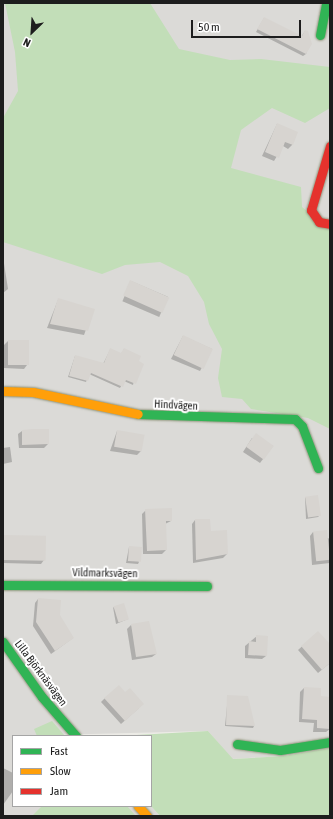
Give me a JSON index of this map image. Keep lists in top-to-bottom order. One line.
{"streets":{"street":["Hindvägen","Vildmarksvägen","Lilla Björknäsvägen"]},"legend":["Fast","Slow","Jam"],"scale_bar":"50 m","north":"bottom left"}
